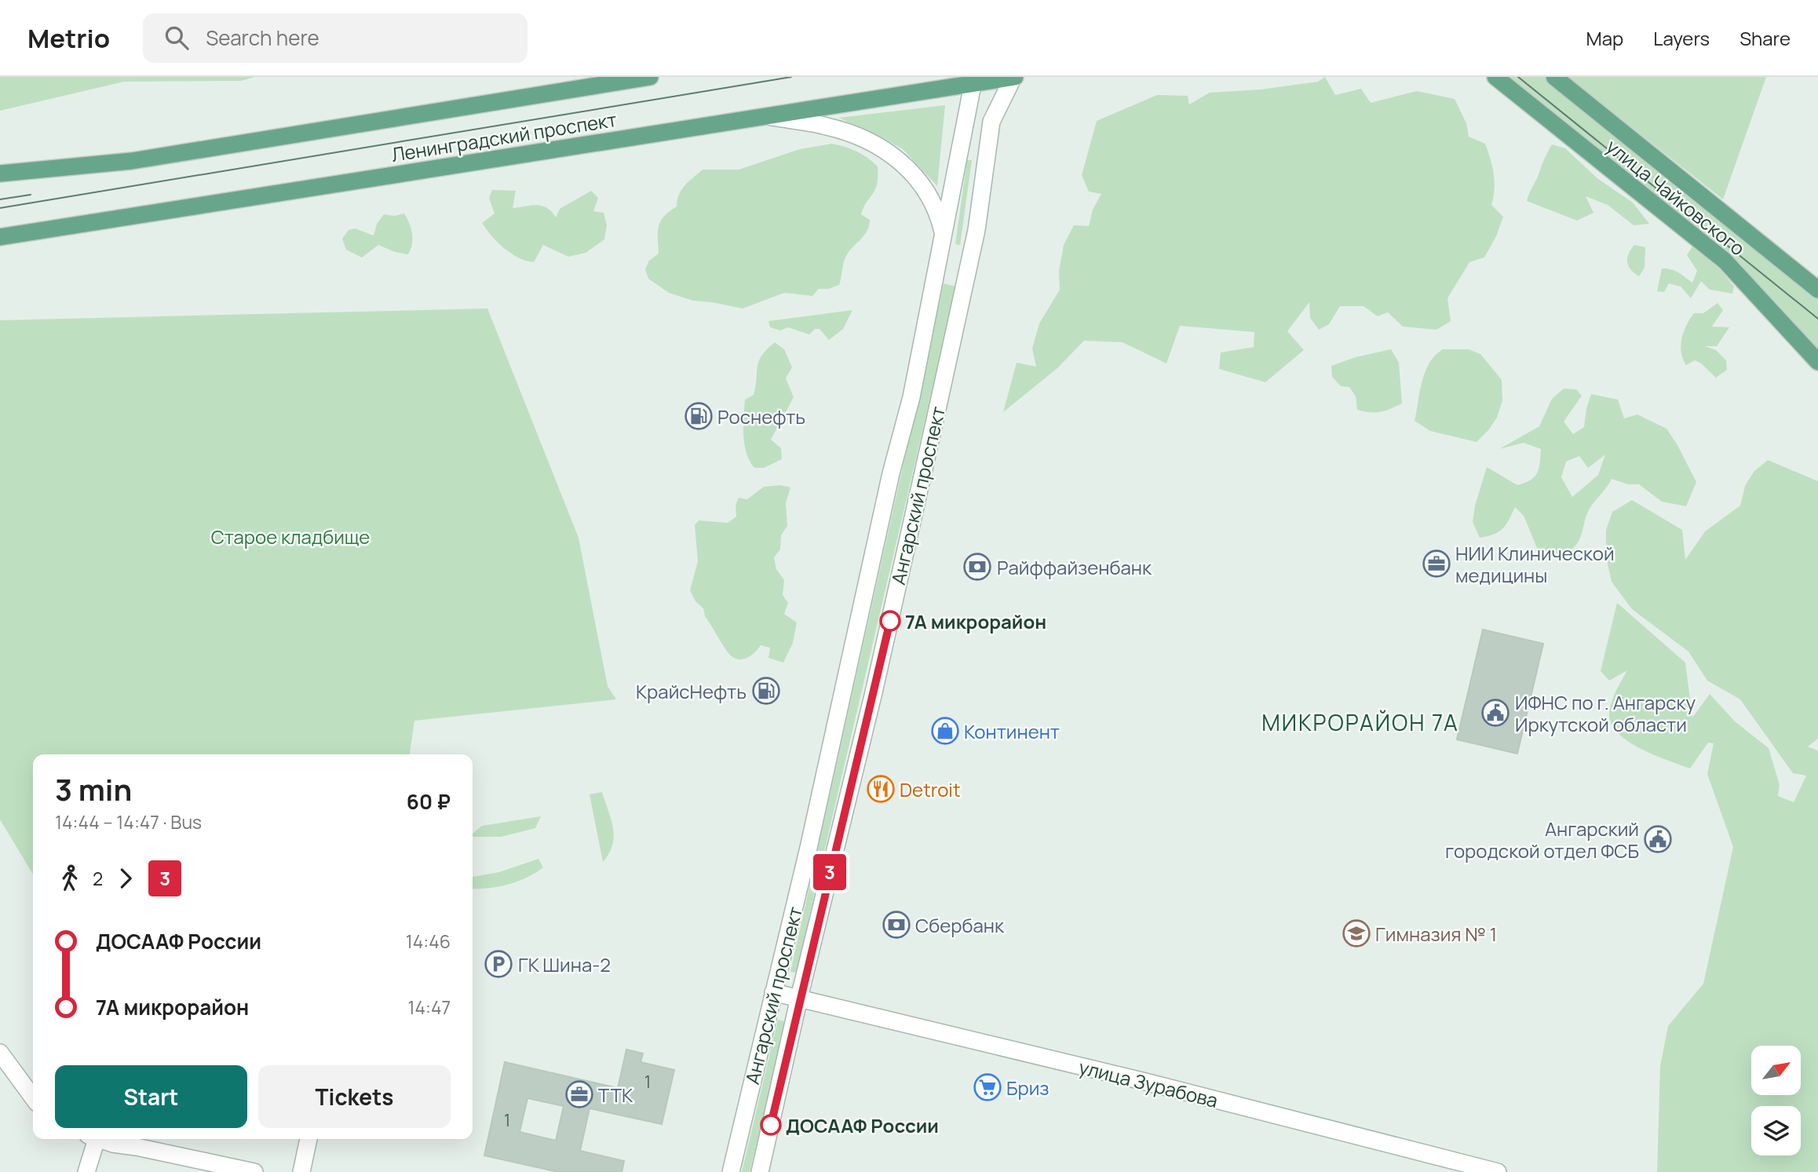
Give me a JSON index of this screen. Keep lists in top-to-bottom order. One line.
{"streets":{"main road":["Ленинградский проспект","улица Чайковского"],"street":["Ангарский проспект","улица Зурабова"]},"crossings":[["Ленинградский проспект","Ангарский проспект"],["Ангарский проспект","улица Зурабова"]],"districts":["МИКРОРАЙОН 7А"],"parks":["Старое кладбище"],"places":{"fuel station":["Роснефть","КрайсНефть"],"office":["НИИ Клинической медицины","ТТК"],"bank":["Райффайзенбанк","Сбербанк"],"other":["7А микрорайон","ДОСААФ России"],"public building":["ИФНС по г. Ангарску Иркутской области","Ангарский городской отдел ФСБ"],"shop":["Континент"],"restaurant":["Detroit"],"school or university":["Гимназия № 1"],"parking":["ГК Шина-2"],"supermarket":["Бриз"]},"lines":["bus line 3"],"house_numbers":["1","1"],"north":"top right","page":{"header":"Metrio","search":"Search here","nav":["Map","Layers","Share"],"on_map":"3","heading":["3 min","14:44 – 14:47 · Bus","60 ₽"],"legs":["2","3"],"list":[{"name":"ДОСААФ России","value":"14:46"},{"name":"7А микрорайон","value":"14:47"}],"buttons":["Start","Tickets"]}}
